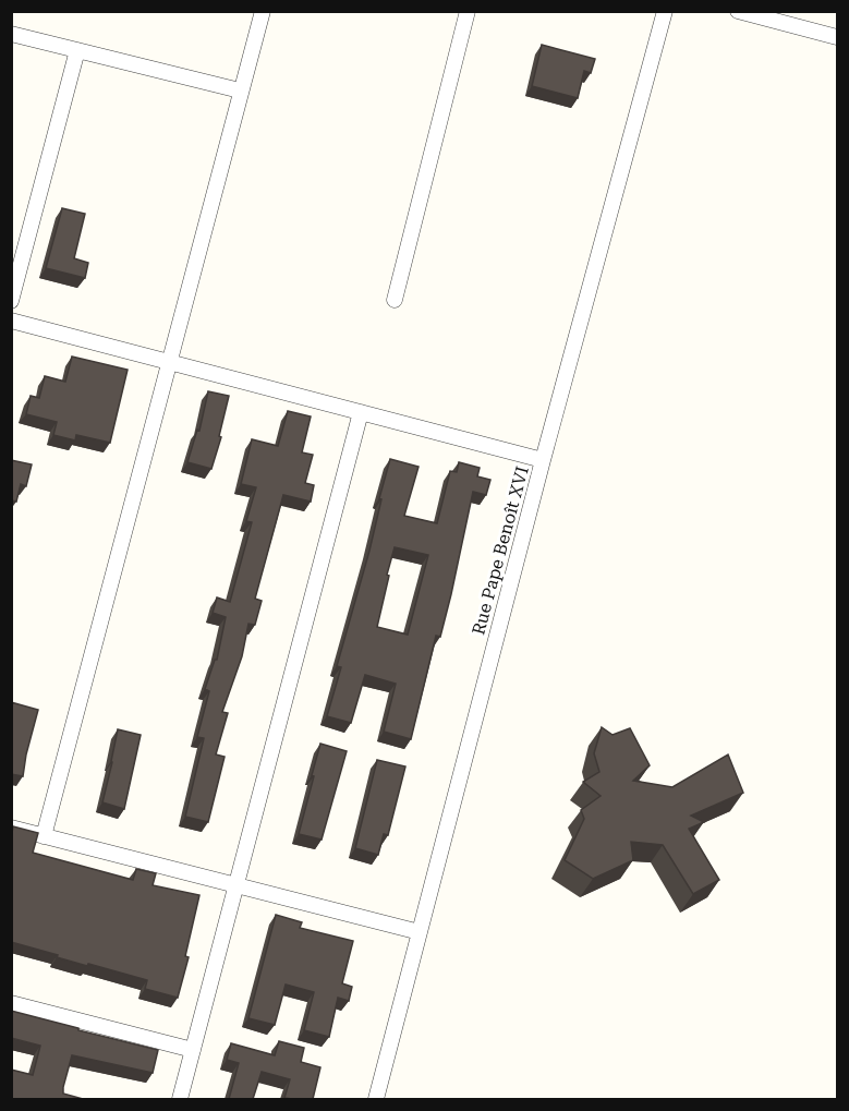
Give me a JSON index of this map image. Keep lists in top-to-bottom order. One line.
{"streets":{"street":["Rue Pape Benoît XVI"]}}
